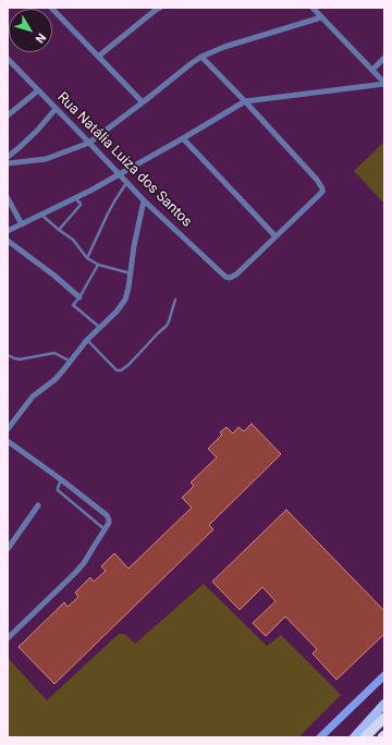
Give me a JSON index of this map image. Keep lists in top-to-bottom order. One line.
{"streets":{"street":["Rua Natália Luiza dos Santos"]},"north":"bottom right"}
